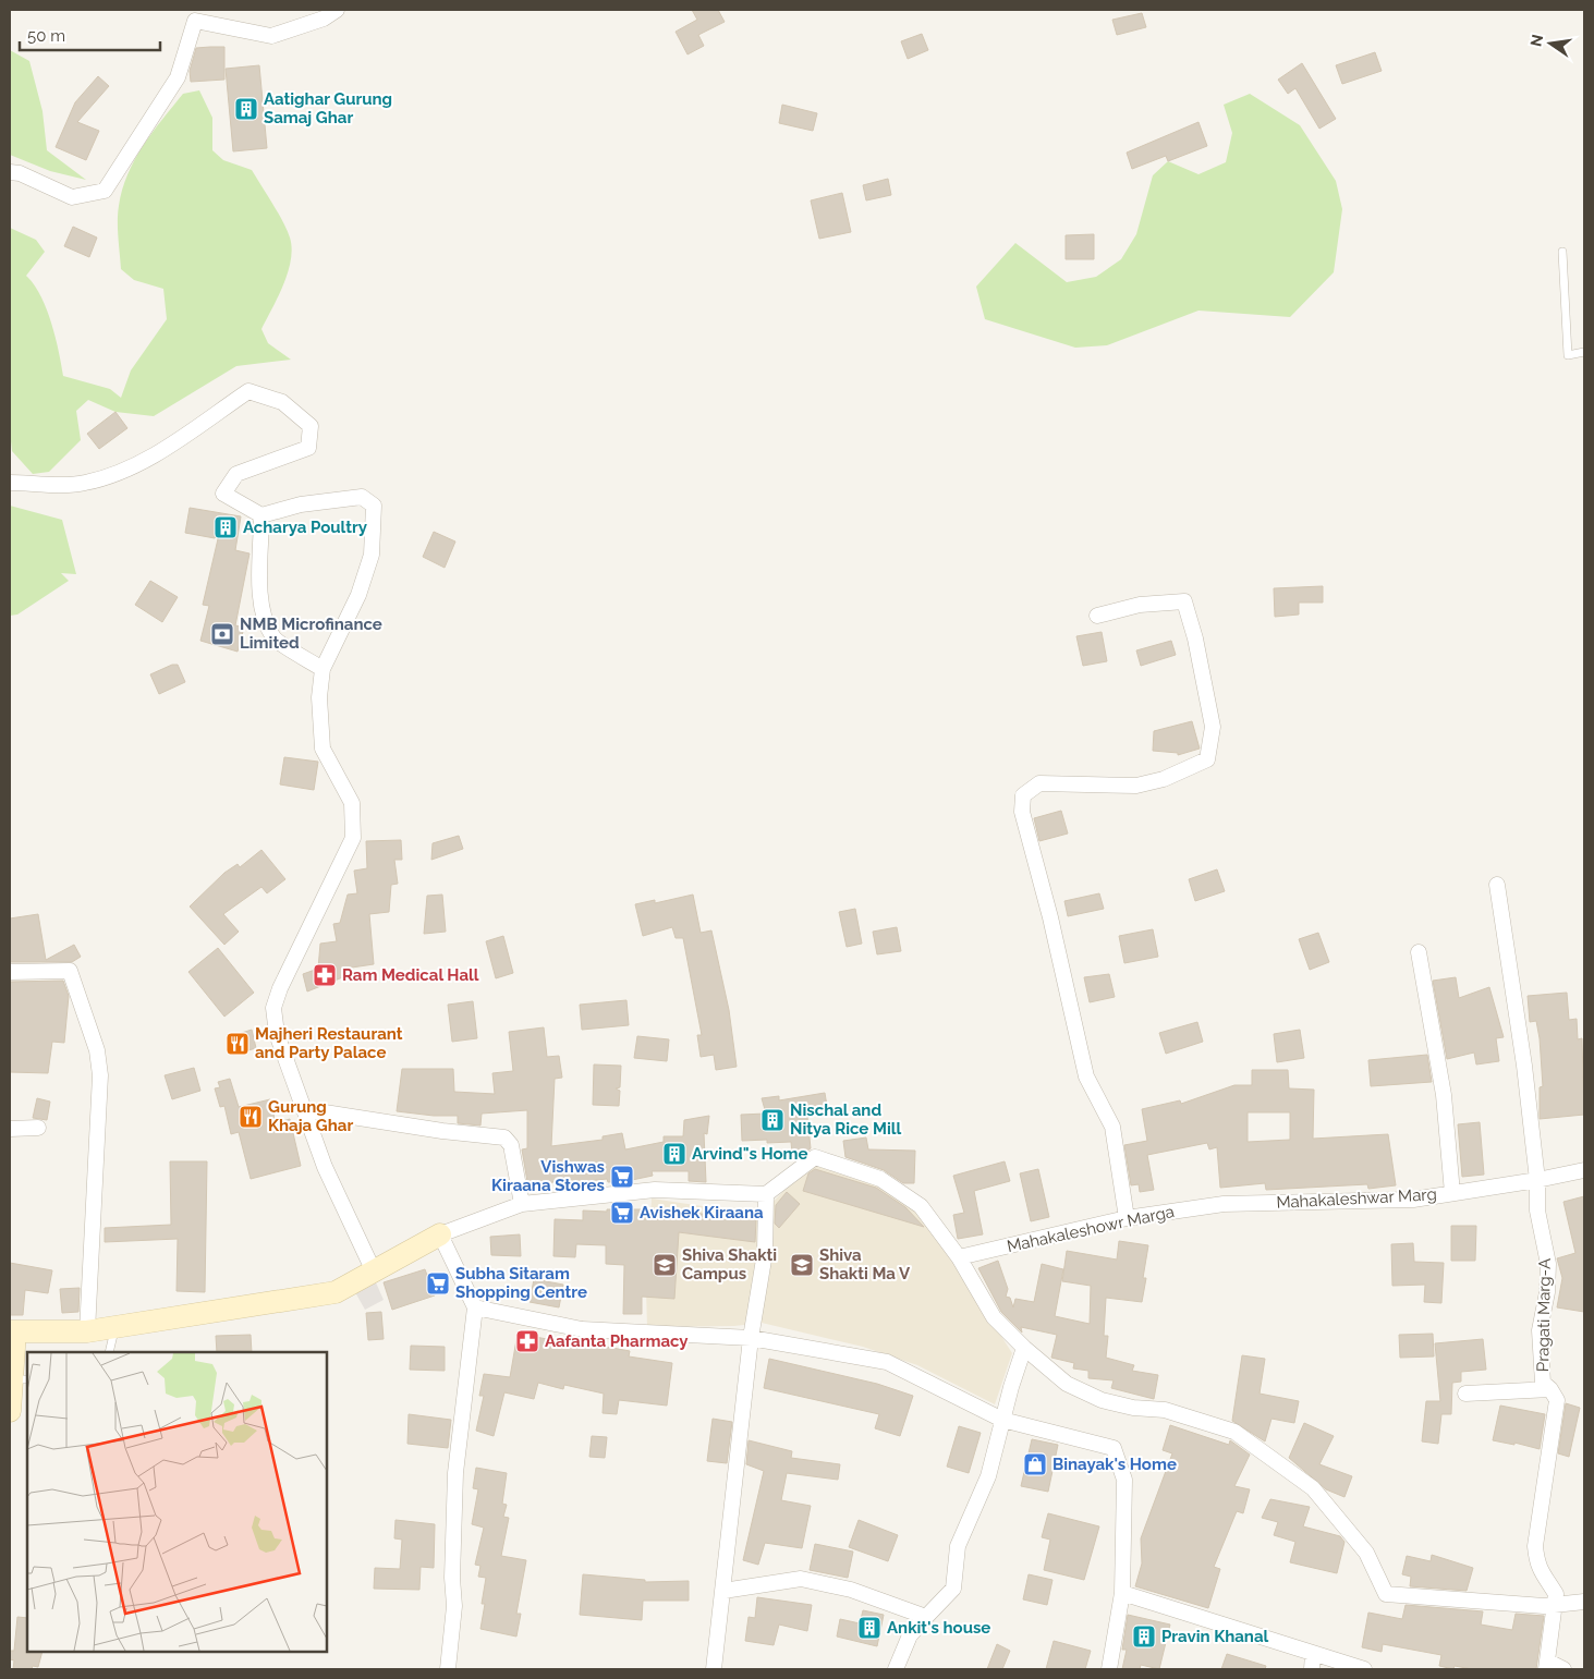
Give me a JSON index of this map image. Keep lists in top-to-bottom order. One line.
{"streets":{"street":["Mahakaleshwar Marg","Mahakaleshowr Marga","Pragati Marg-A"]},"crossings":[["Mahakaleshwar Marg","Mahakaleshowr Marga"],["Mahakaleshwar Marg","Pragati Marg-A"]],"places":{"building":["Aatighar Gurung Samaj Ghar","Acharya Poultry","Nischal and Nitya Rice Mill","Arvind\"s Home","Ankit's house","Pravin Khanal"],"bank":["NMB Microfinance Limited"],"pharmacy":["Ram Medical Hall","Aafanta Pharmacy"],"restaurant":["Majheri Restaurant and Party Palace","Gurung Khaja Ghar"],"supermarket":["Vishwas Kiraana Stores","Avishek Kiraana","Subha Sitaram Shopping Centre"],"school or university":["Shiva Shakti Campus","Shiva Shakti Ma V"],"shop":["Binayak's Home"]},"scale_bar":"50 m","north":"left"}
